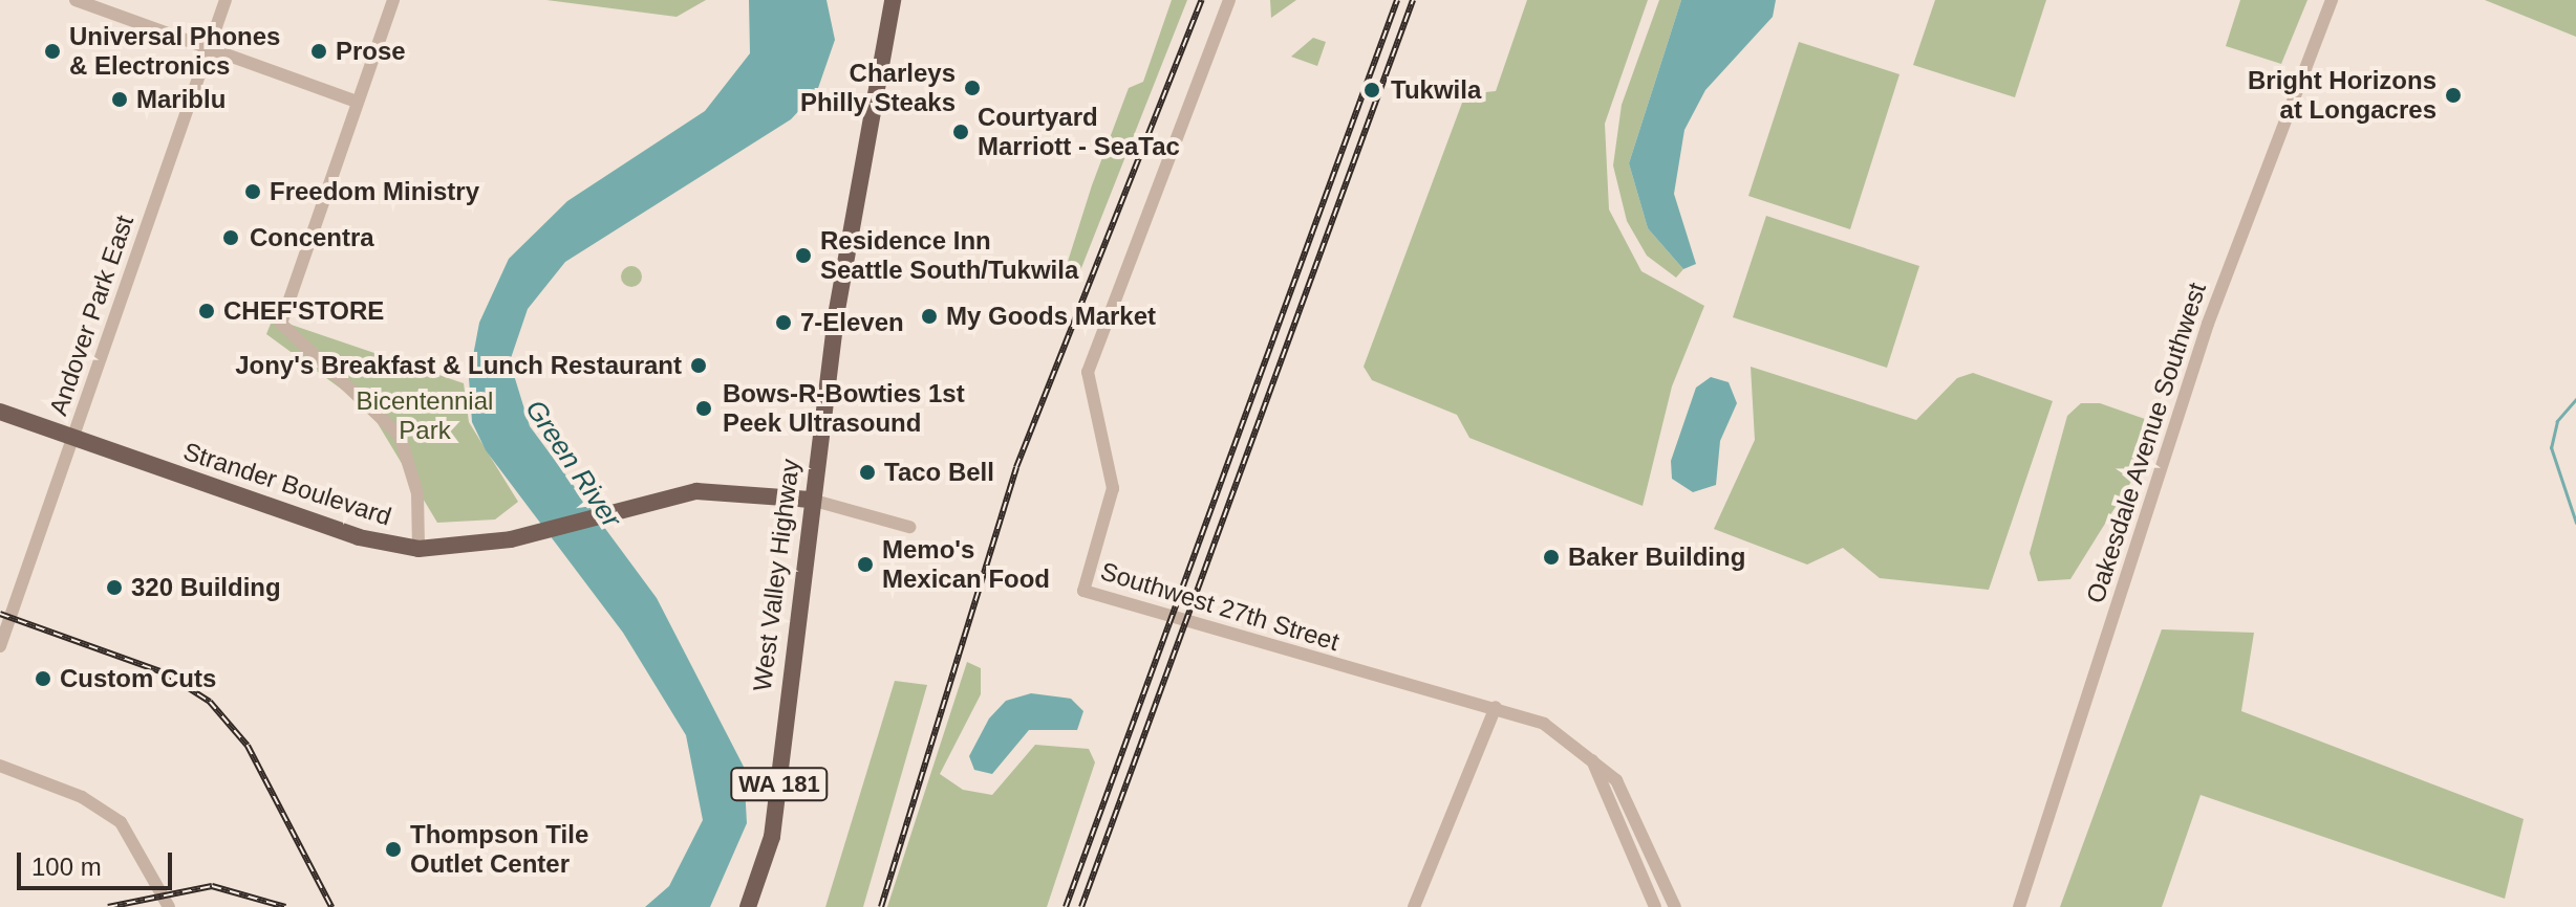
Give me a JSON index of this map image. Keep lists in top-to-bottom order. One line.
{"streets":{"main road":["Strander Boulevard","West Valley Highway","WA 181"],"street":["Andover Park East","Oakesdale Avenue Southwest","Southwest 27th Street"]},"crossings":[["Andover Park East","Strander Boulevard"],["Strander Boulevard","West Valley Highway"]],"water":["Green River"],"parks":["Bicentennial Park"],"places":["Universal Phones & Electronics","Prose","Charleys Philly Steaks","Tukwila","Bright Horizons at Longacres","Mariblu","Courtyard Marriott - SeaTac","Freedom Ministry","Concentra","Residence Inn Seattle South/Tukwila","CHEF'STORE","My Goods Market","7-Eleven","Jony's Breakfast & Lunch Restaurant","Bows-R-Bowties 1st Peek Ultrasound","Taco Bell","Baker Building","Memo's Mexican Food","320 Building","Custom Cuts","Thompson Tile Outlet Center"],"scale_bar":"100 m"}
